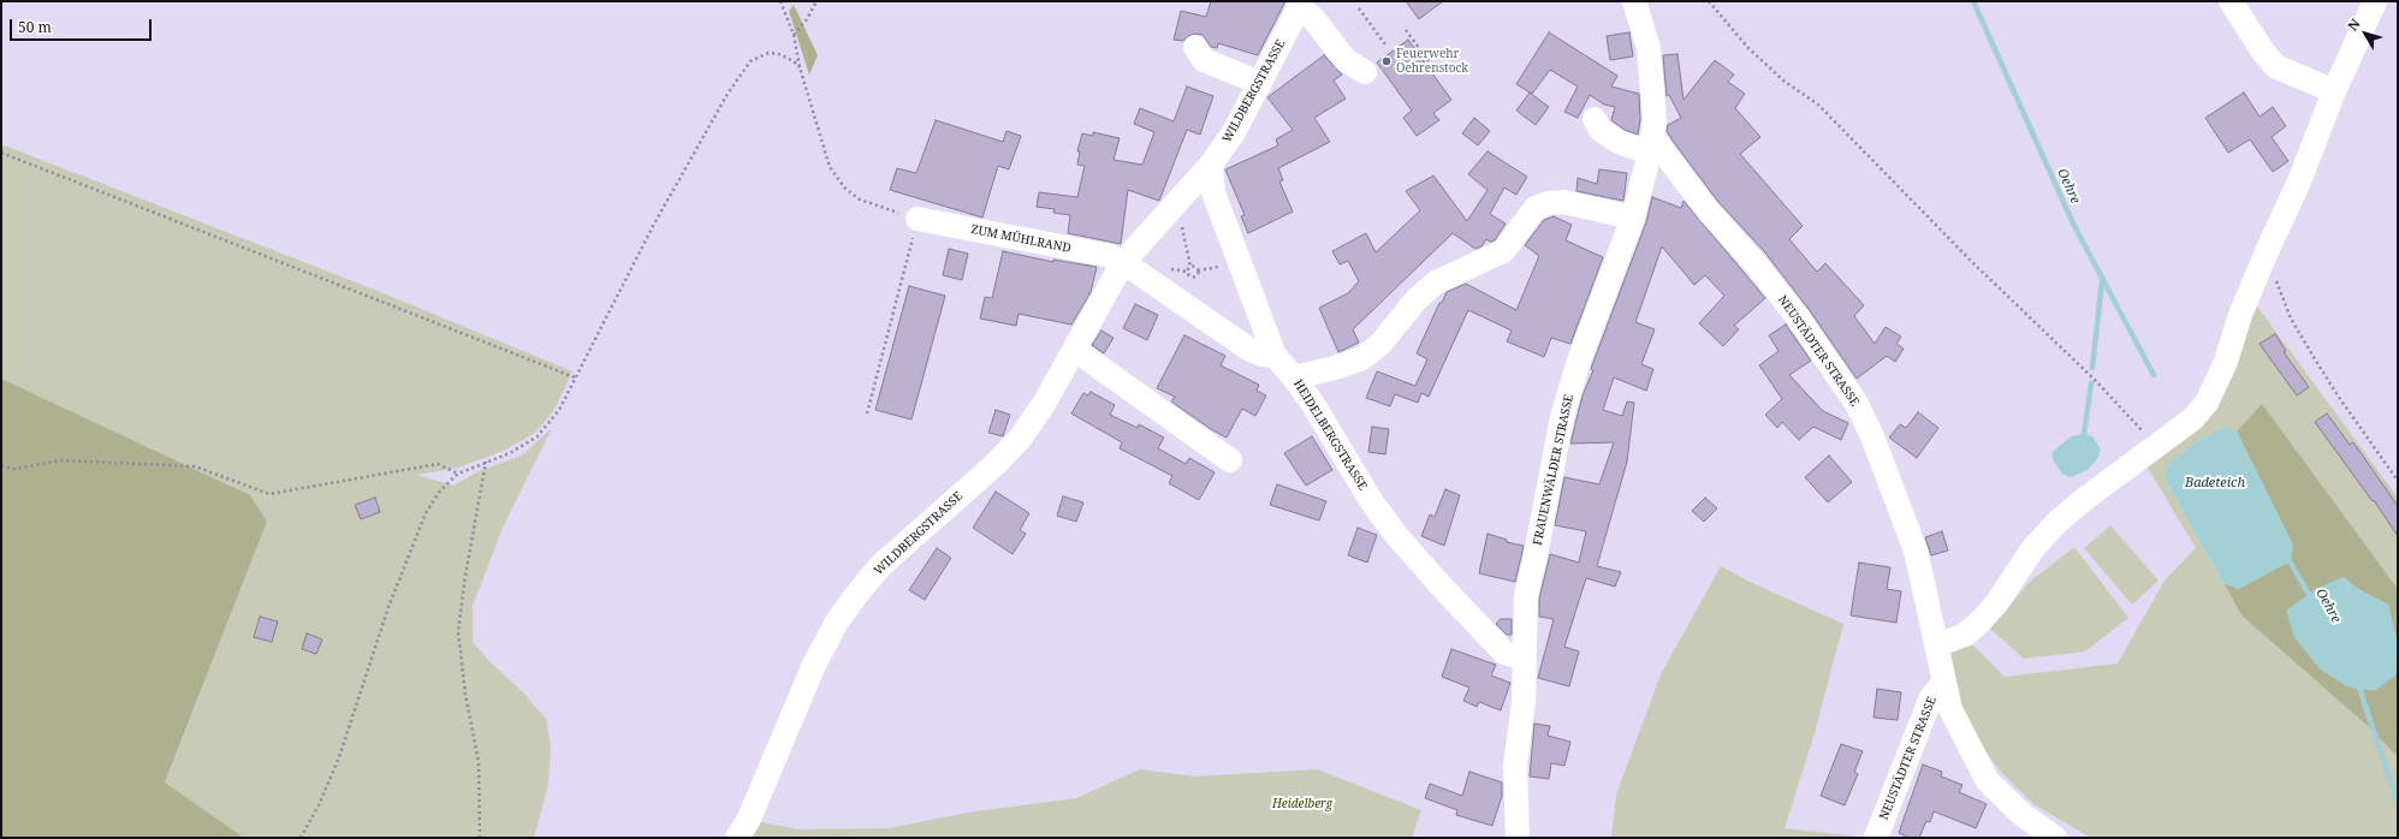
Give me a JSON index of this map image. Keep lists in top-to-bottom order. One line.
{"streets":{"street":["WILDBERGSTRASSE","ZUM MÜHLRAND","NEUSTÄDTER STRASSE","HEIDELBERGSTRASSE","FRAUENWÄLDER STRASSE"]},"crossings":[["WILDBERGSTRASSE","ZUM MÜHLRAND"],["WILDBERGSTRASSE","HEIDELBERGSTRASSE"],["NEUSTÄDTER STRASSE","FRAUENWÄLDER STRASSE"],["HEIDELBERGSTRASSE","FRAUENWÄLDER STRASSE"]],"water":["Oehre","Badeteich"],"parks":["Heidelberg"],"places":["Feuerwehr Oehrenstock"],"scale_bar":"50 m","north":"top left"}
